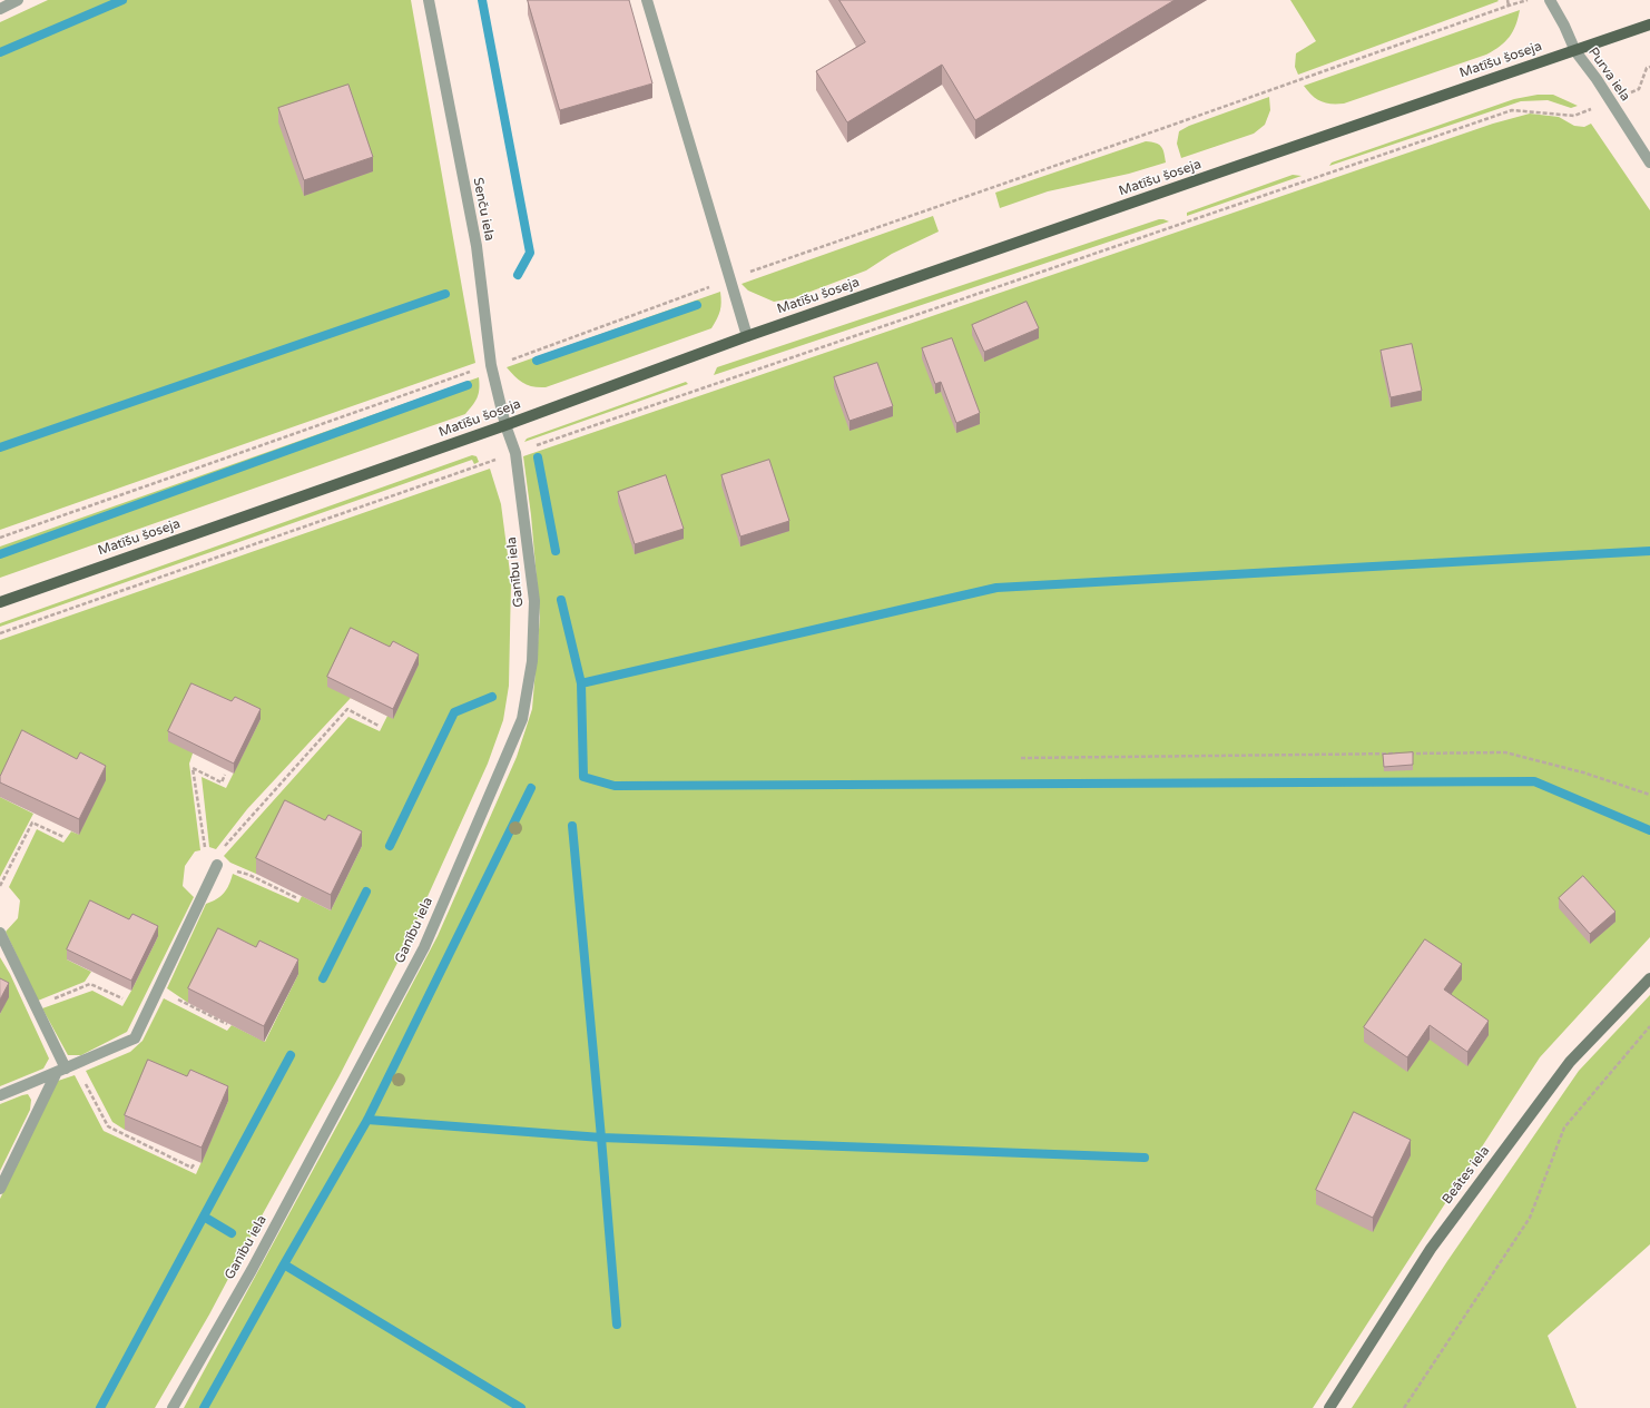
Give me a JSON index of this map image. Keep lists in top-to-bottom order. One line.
{"streets":{"main road":["Matīšu šoseja"],"street":["Purva iela","Senču iela","Ganību iela","Beātes iela"]},"crossings":[["Matīšu šoseja","Purva iela"],["Matīšu šoseja","Senču iela"],["Matīšu šoseja","Ganību iela"],["Senču iela","Ganību iela"]]}
